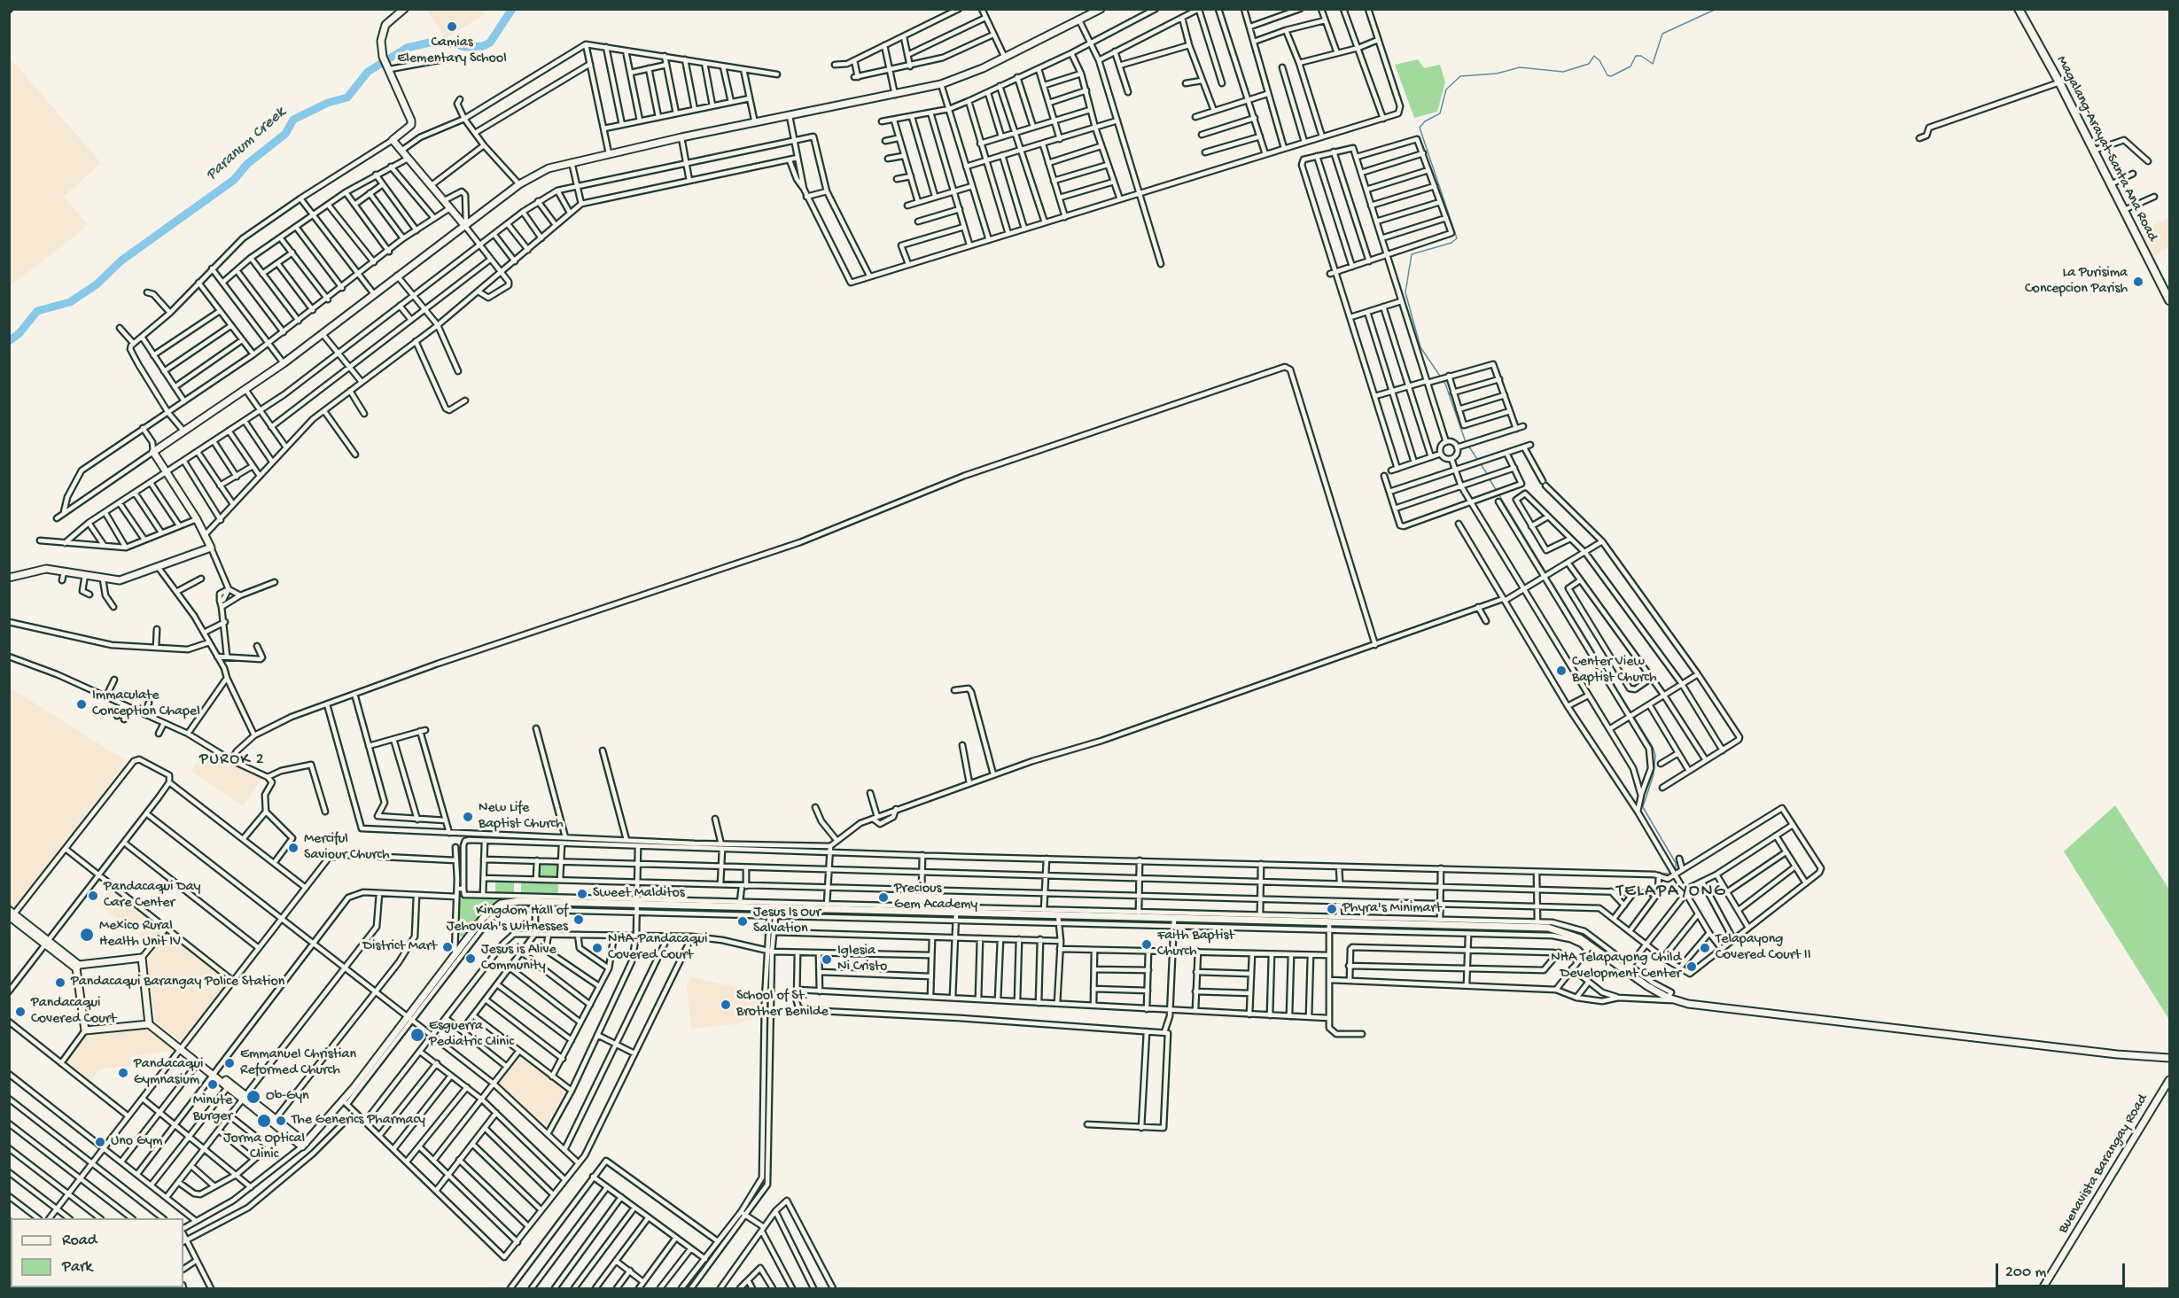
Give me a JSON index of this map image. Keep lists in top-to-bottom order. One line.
{"streets":{"main road":["Magalang-Arayat-Santa Ana Road"],"street":["Buenavista Barangay Road"]},"districts":["PUROK 2","TELAPAYONG"],"water":["Paranum Creek"],"places":["Camias Elementary School","La Purisima Concepcion Parish","Center View Baptist Church","Immaculate Conception Chapel","New Life Baptist Church","Merciful Saviour Church","Sweet Malditos","Pandacaqui Day Care Center","Precious Gem Academy","Phyra's Minimart","Kingdom Hall of Jehovah's Witnesses","Jesus Is Our Salvation","Mexico Rural Health Unit IV","Faith Baptist Church","District Mart","NHA-Pandacaqui Covered Court","Telapayong Covered Court II","Jesus is Alive Community","Iglesia Ni Cristo","NHA Telapayong Child Development Center","Pandacaqui Barangay Police Station","School of St. Brother Benilde","Pandacaqui Covered Court","Esguerra Pediatric Clinic","Emmanuel Christian Reformed Church","Pandacaqui Gymnasium","Minute Burger","Ob-Gyn","Jorma Optical Clinic","The Generics Pharmacy","Uno Gym"],"legend":["Road","Park"],"scale_bar":"200 m"}
